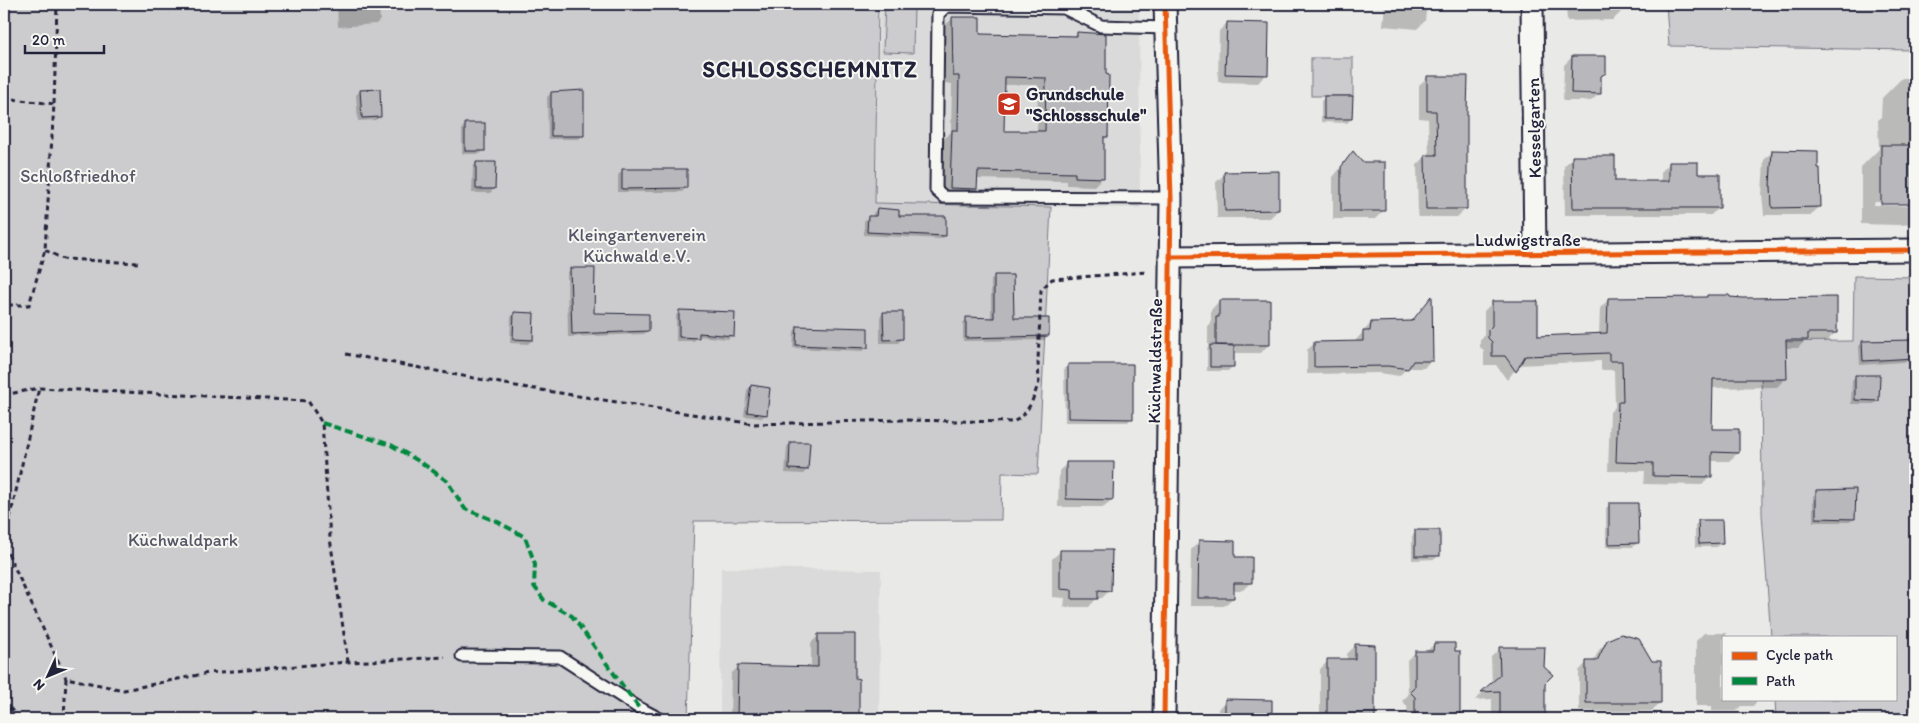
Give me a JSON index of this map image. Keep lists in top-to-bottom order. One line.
{"streets":{"street":["Kesselgarten","Ludwigstraße","Küchwaldstraße"]},"crossings":[["Kesselgarten","Ludwigstraße"],["Ludwigstraße","Küchwaldstraße"]],"districts":["SCHLOSSCHEMNITZ"],"parks":["Schloßfriedhof","Kleingartenverein Küchwald e.V.","Küchwaldpark"],"places":{"school or university":["Grundschule \"Schlossschule\""]},"legend":["Cycle path","Path"],"scale_bar":"20 m","north":"bottom left"}
